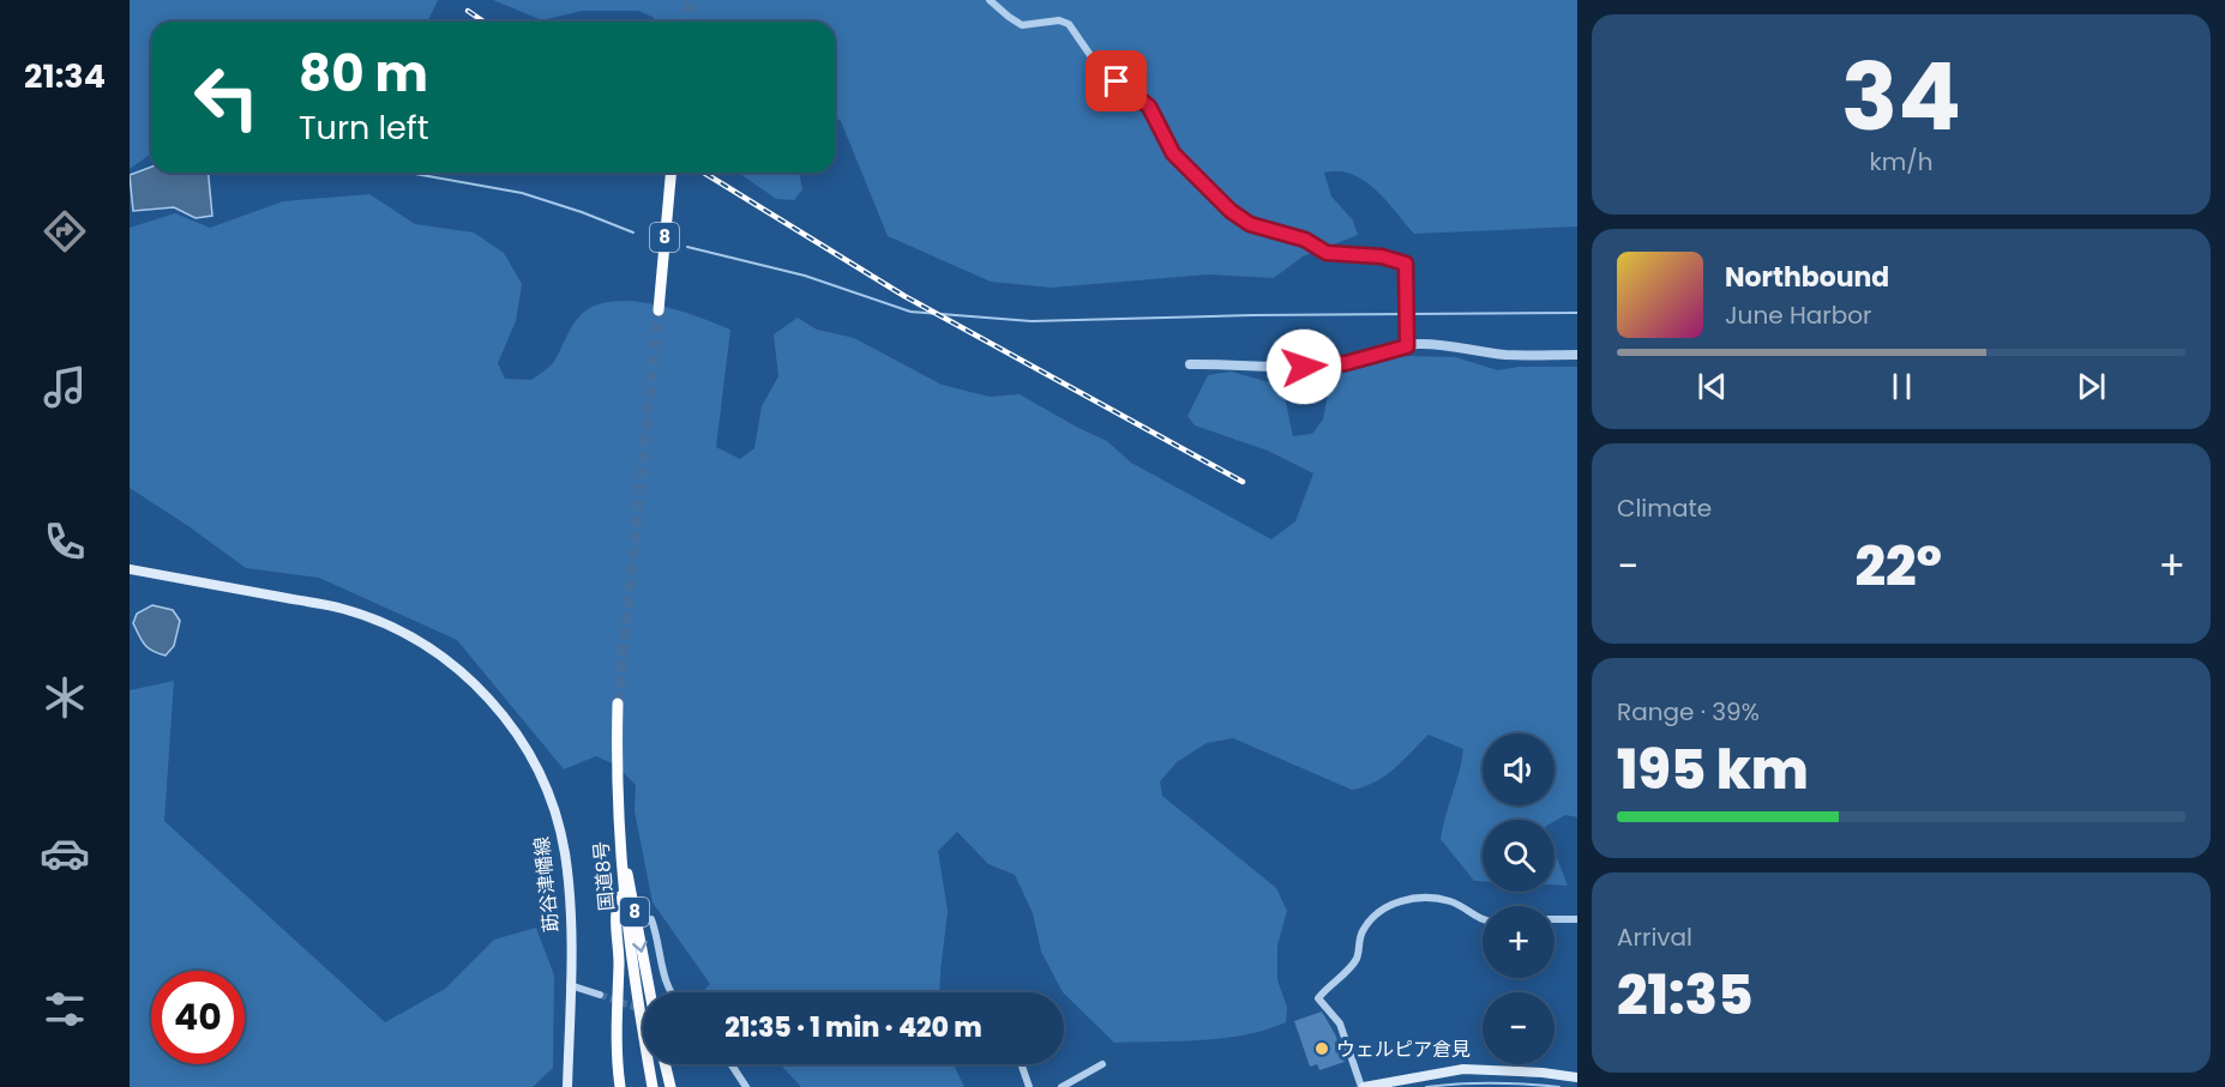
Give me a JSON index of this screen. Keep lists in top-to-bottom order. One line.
{"streets":{"highway":["8","国道8号"],"main road":["莇谷津幡線"]},"crossings":[["8","国道8号"]],"places":["ウェルピア倉見"],"page":{"tabs":"21:34","tile":[["34","km/h"],"Climate",["Range · 39%","195 km"],["Arrival","21:35"]],"turn":["80 m","Turn left"],"song":["Northbound","June Harbor"],"heat":["−","22°","+"],"map_buttons":["+","−"],"limit":"40","trip":"21:35 · 1 min · 420 m"}}
